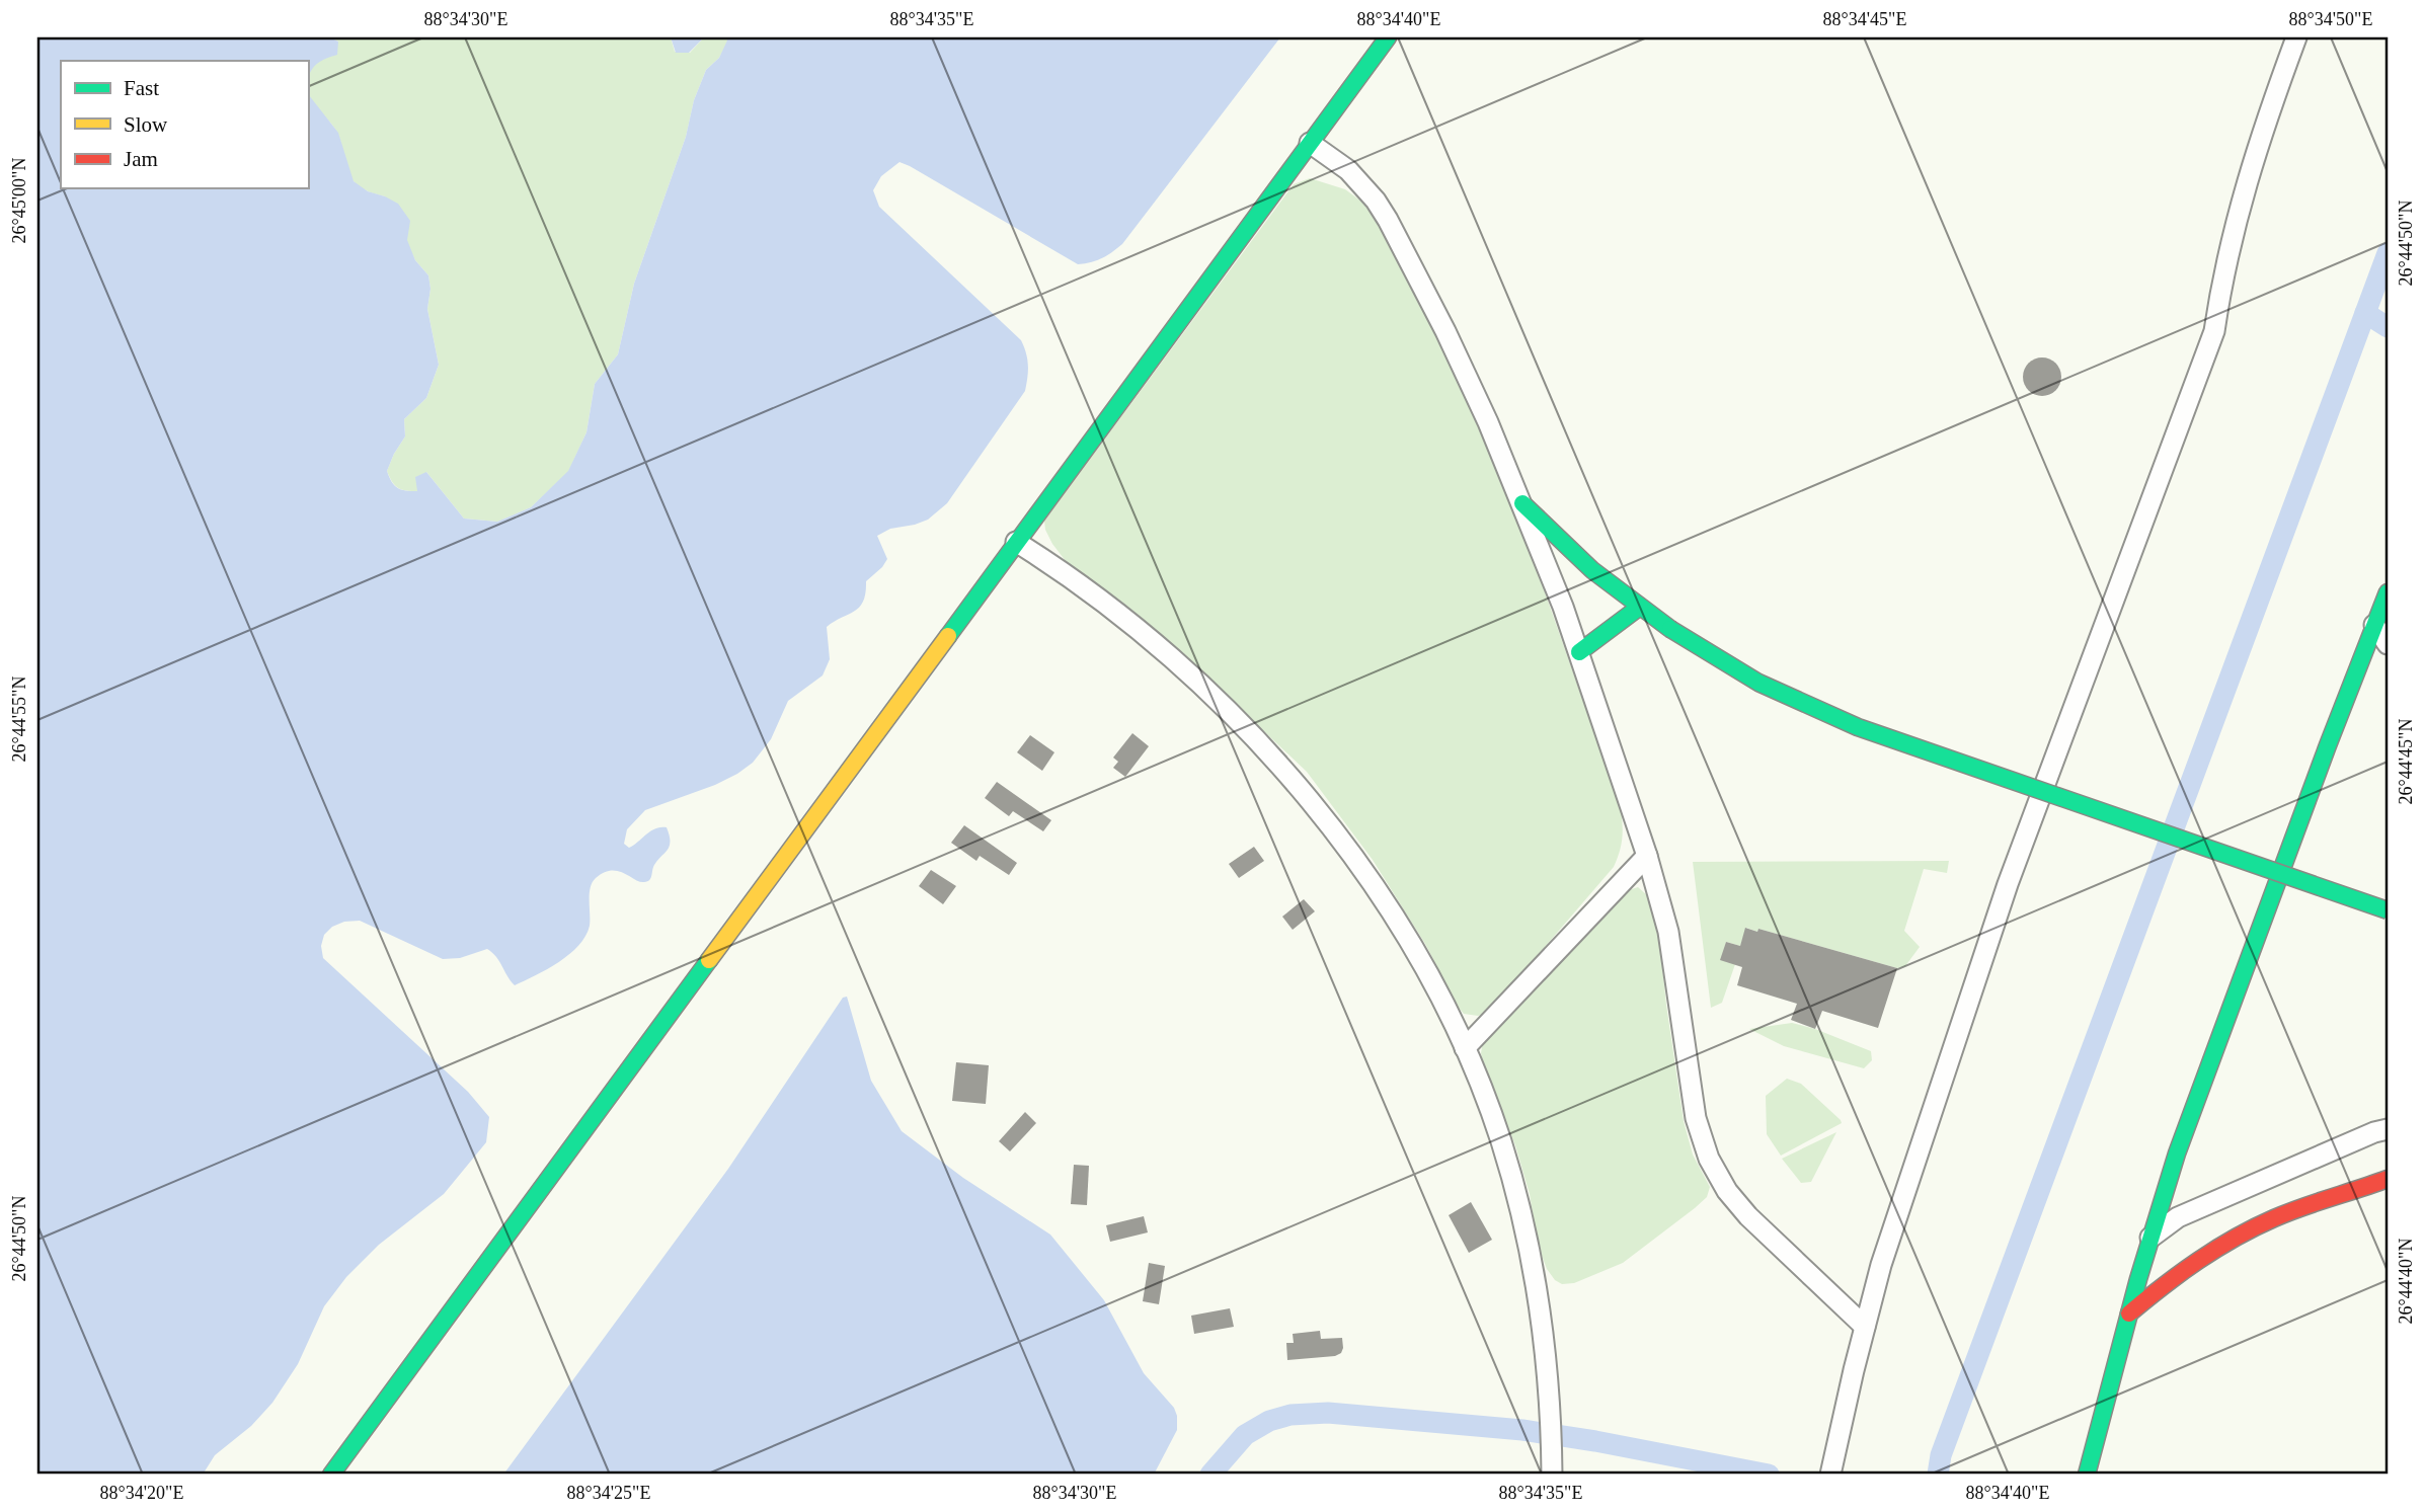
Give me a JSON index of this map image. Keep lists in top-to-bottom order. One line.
{"legend":["Fast","Slow","Jam"],"coordinates":["88°34'30\"E","88°34'35\"E","88°34'40\"E","88°34'45\"E","88°34'50\"E","26°45'00\"N","26°44'50\"N","26°44'55\"N","26°44'45\"N","26°44'40\"N","88°34'20\"E","88°34'25\"E"]}
